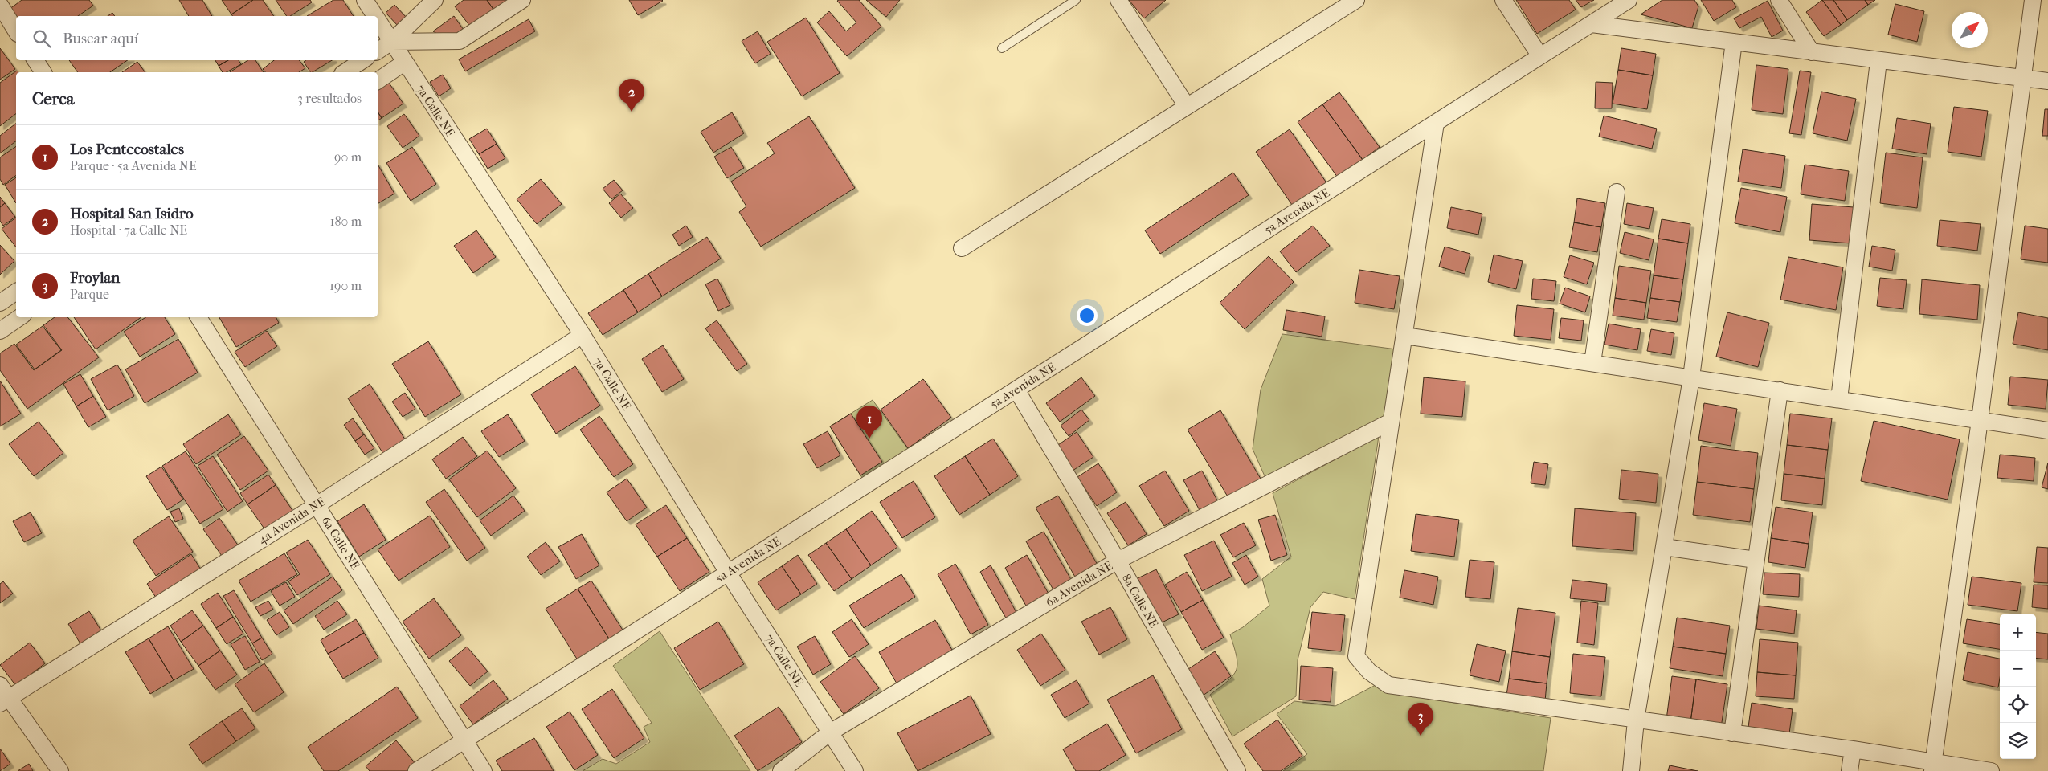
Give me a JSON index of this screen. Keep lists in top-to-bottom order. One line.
{"streets":{"street":["7a Calle NE","5a Avenida NE","4a Avenida NE","6a Calle NE","6a Avenida NE","8a Calle NE"]},"crossings":[["7a Calle NE","5a Avenida NE"],["7a Calle NE","4a Avenida NE"],["7a Calle NE","6a Avenida NE"],["5a Avenida NE","6a Calle NE"],["5a Avenida NE","8a Calle NE"],["4a Avenida NE","6a Calle NE"],["6a Avenida NE","8a Calle NE"]],"north":"top right","page":{"search":"Buscar aquí","heading":["Cerca","3 resultados"],"pins":["2","1","3"],"list":[{"mark":"1","name":"Los Pentecostales","note":"Parque · 5a Avenida NE","value":"90 m"},{"mark":"2","name":"Hospital San Isidro","note":"Hospital · 7a Calle NE","value":"180 m"},{"mark":"3","name":"Froylan","note":"Parque","value":"190 m"}],"map_buttons":["+","−"]}}
